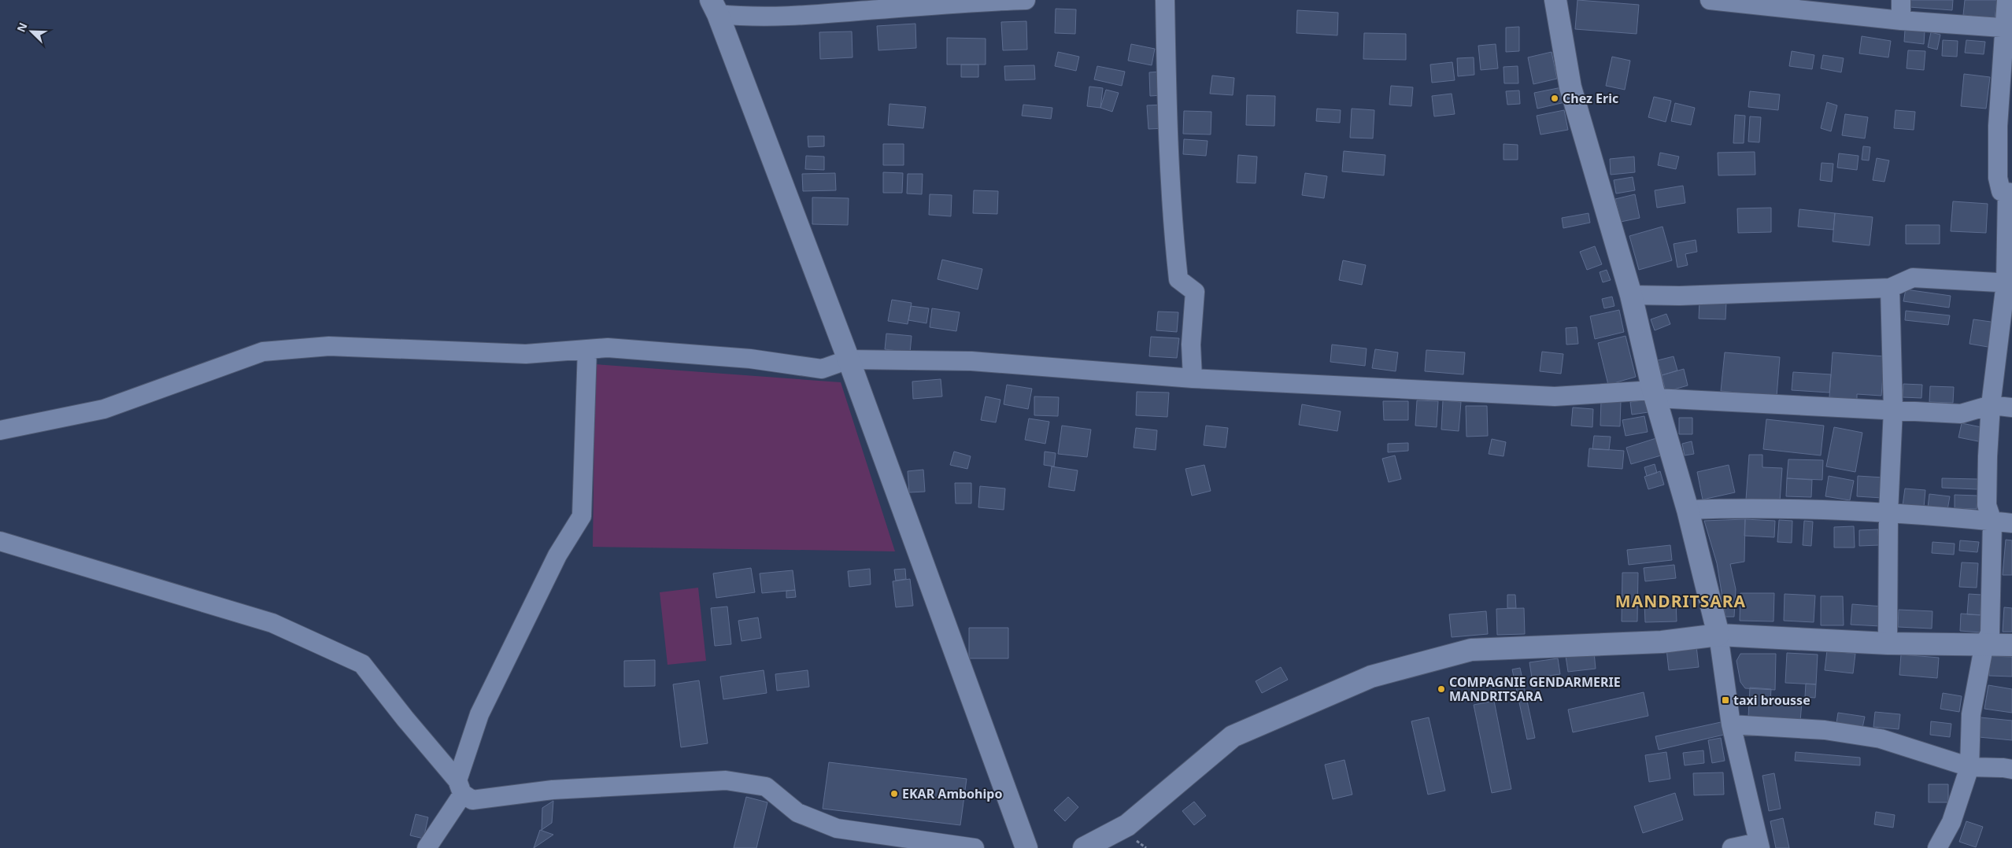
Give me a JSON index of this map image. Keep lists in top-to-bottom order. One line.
{"districts":["MANDRITSARA"],"places":{"other":["Chez Eric","COMPAGNIE GENDARMERIE MANDRITSARA","EKAR Ambohipo"],"transit":["taxi brousse"]},"north":"top left"}
